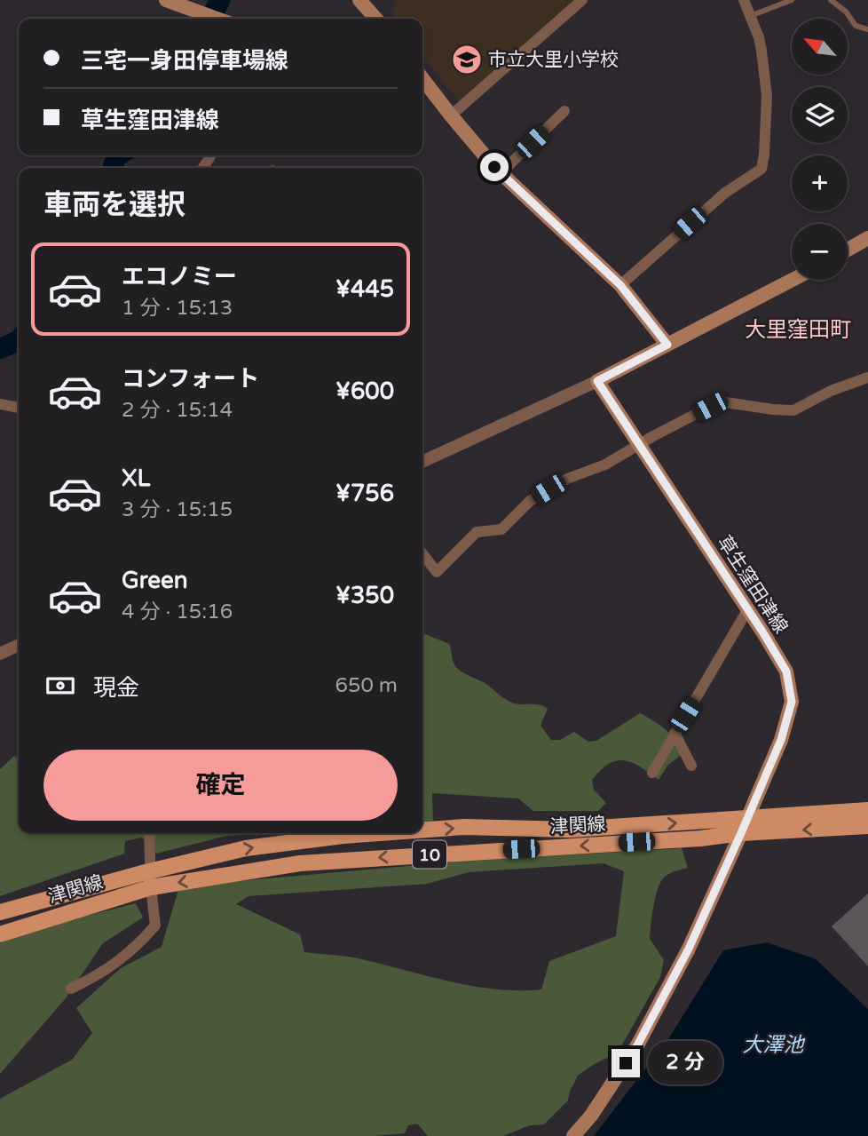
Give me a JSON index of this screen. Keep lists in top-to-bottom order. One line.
{"streets":{"main road":["草生窪田津線","津関線","10"]},"crossings":[["草生窪田津線","津関線"]],"districts":["大里窪田町"],"water":["大澤池"],"places":{"school or university":["市立大里小学校"]},"north":"top left","page":{"map_buttons":["+","−"],"banner":["三宅一身田停車場線","草生窪田津線"],"heading":"車両を選択","list":[{"name":"エコノミー","note":"1 分 · 15:13","value":"¥445"},{"name":"コンフォート","note":"2 分 · 15:14","value":"¥600"},{"name":"XL","note":"3 分 · 15:15","value":"¥756"},{"name":"Green","note":"4 分 · 15:16","value":"¥350"}],"pay":["現金","650 m"],"buttons":"確定","bubble":"2 分"}}
